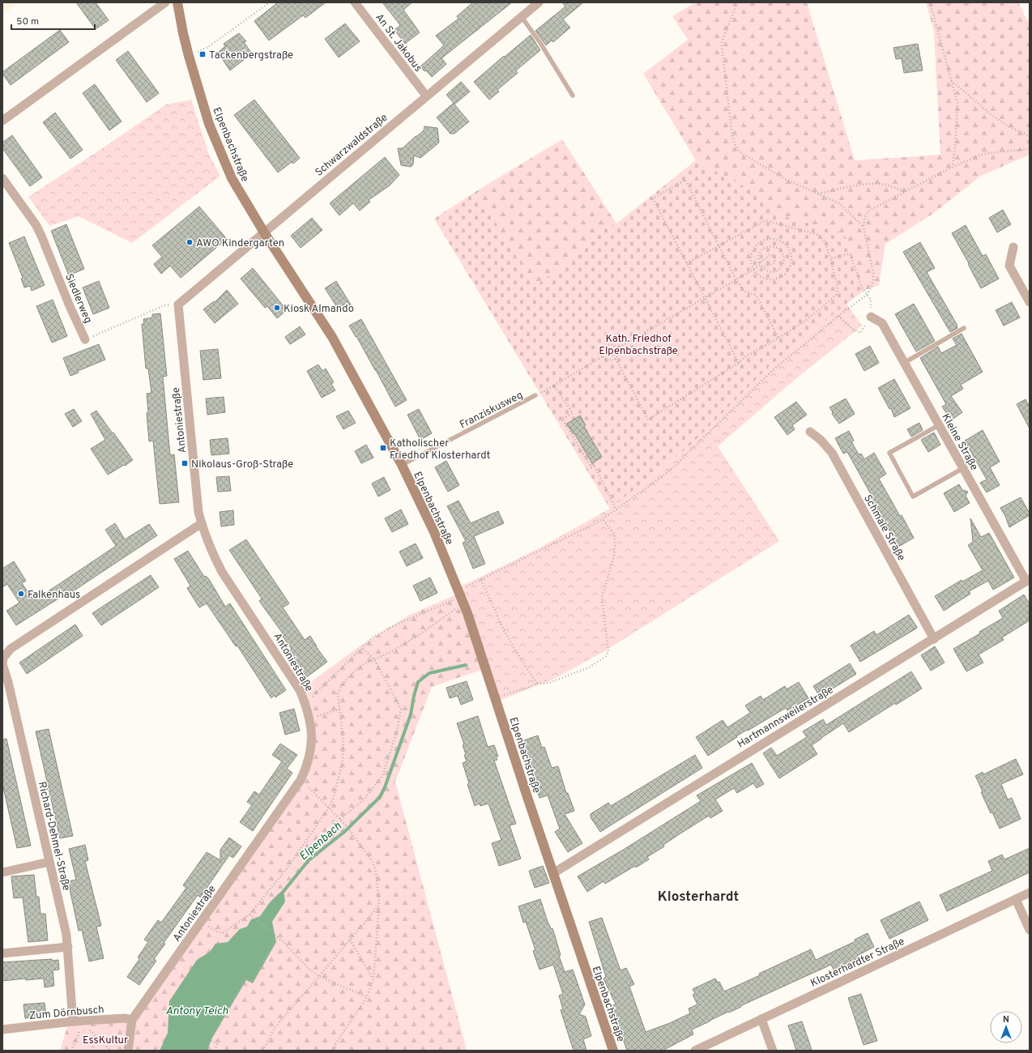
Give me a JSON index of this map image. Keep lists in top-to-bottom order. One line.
{"streets":{"street":["An St. Jakobus","Elpenbachstraße","Schwarzwaldstraße","Siedlerweg","Antoniestraße","Kleine Straße","Schmale Straße","Hartmannsweilerstraße","Richard-Dehmel-Straße","Klosterhardter Straße","Zum Dörnbusch"],"lane":["Franziskusweg"]},"crossings":[["An St. Jakobus","Schwarzwaldstraße"],["Elpenbachstraße","Schwarzwaldstraße"],["Elpenbachstraße","Franziskusweg"],["Elpenbachstraße","Hartmannsweilerstraße"],["Schwarzwaldstraße","Siedlerweg"],["Schwarzwaldstraße","Antoniestraße"],["Siedlerweg","Antoniestraße"],["Antoniestraße","Richard-Dehmel-Straße"],["Antoniestraße","Zum Dörnbusch"],["Kleine Straße","Hartmannsweilerstraße"],["Schmale Straße","Hartmannsweilerstraße"],["Richard-Dehmel-Straße","Zum Dörnbusch"]],"districts":["Klosterhardt"],"water":["Elpenbach","Antony Teich"],"parks":["Kath. Friedhof Elpenbachstraße","EssKultur"],"places":{"transit":["Tackenbergstraße","Katholischer Friedhof Klosterhardt","Nikolaus-Groß-Straße"],"other":["AWO Kindergarten","Kiosk Almando","Falkenhaus"]},"scale_bar":"50 m","north":"top"}
